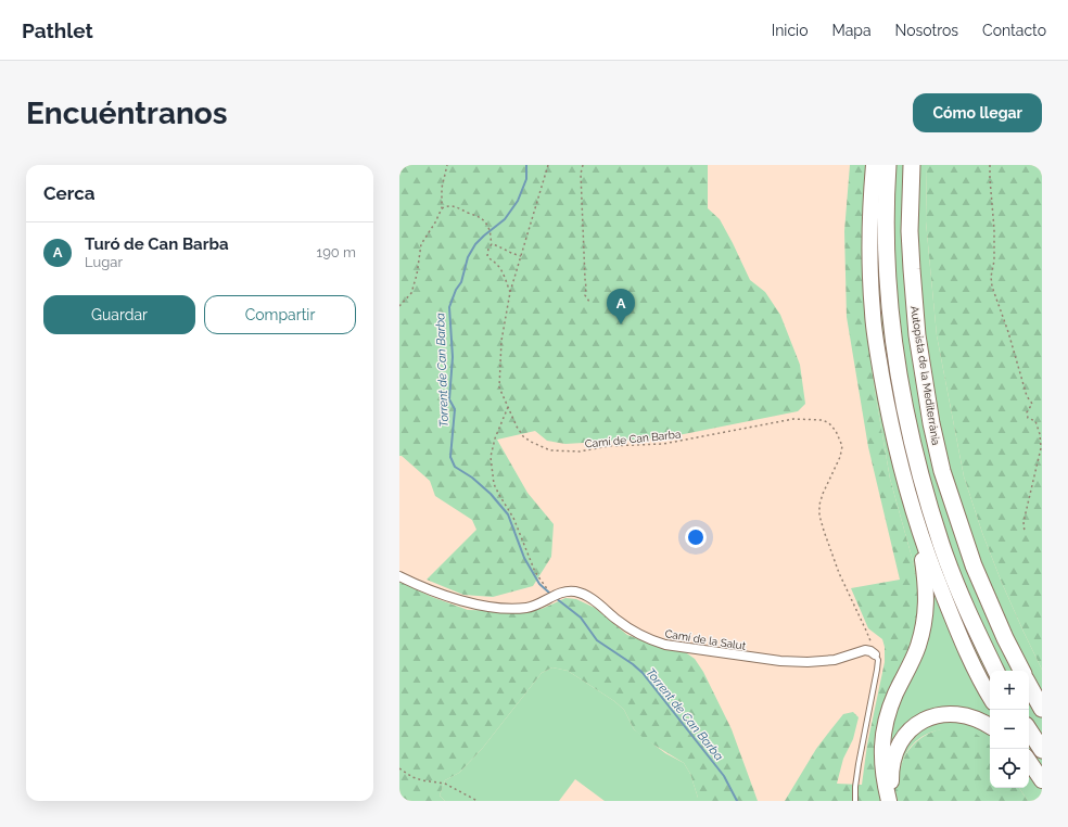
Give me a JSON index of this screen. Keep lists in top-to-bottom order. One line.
{"streets":{"highway":["Autopista de la Mediterrània"],"street":["Camí de la Salut"],"path":["Camí de Can Barba"]},"crossings":[["Camí de Can Barba","Camí de la Salut"]],"water":["Torrent de Can Barba"],"page":{"header":"Pathlet","nav":["Inicio","Mapa","Nosotros","Contacto"],"buttons":["Cómo llegar",["Guardar","Compartir"]],"title":"Encuéntranos","heading":"Cerca","list":[{"mark":"A","name":"Turó de Can Barba","note":"Lugar","value":"190 m"}],"pins":"A","map_buttons":["+","−"]}}
